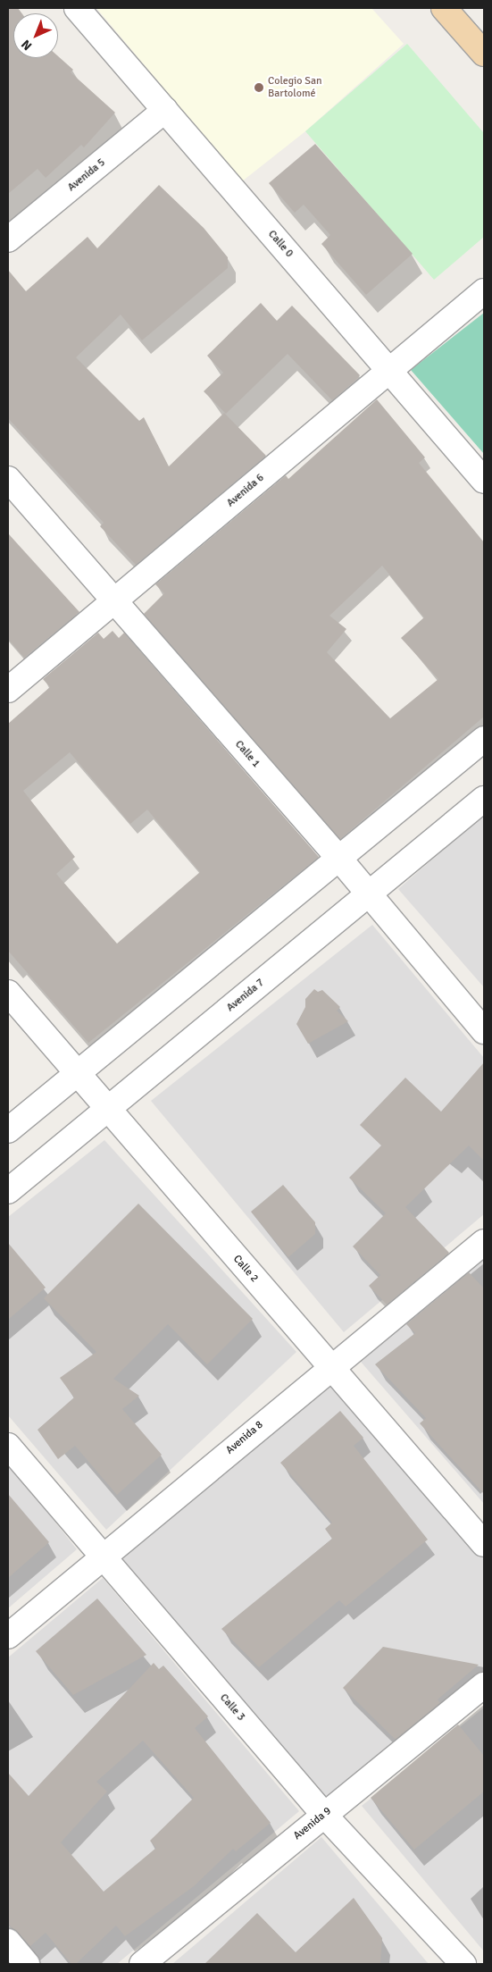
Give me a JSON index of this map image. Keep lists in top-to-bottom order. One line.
{"streets":{"street":["Avenida 5","Calle 0","Avenida 6","Calle 1","Avenida 7","Calle 2","Avenida 8","Calle 3","Avenida 9"]},"crossings":[["Avenida 5","Calle 0"],["Calle 0","Avenida 6"],["Avenida 6","Calle 1"],["Calle 1","Avenida 7"],["Avenida 7","Calle 2"],["Calle 2","Avenida 8"],["Avenida 8","Calle 3"],["Calle 3","Avenida 9"]],"places":["Colegio San Bartolomé"],"north":"bottom left"}
